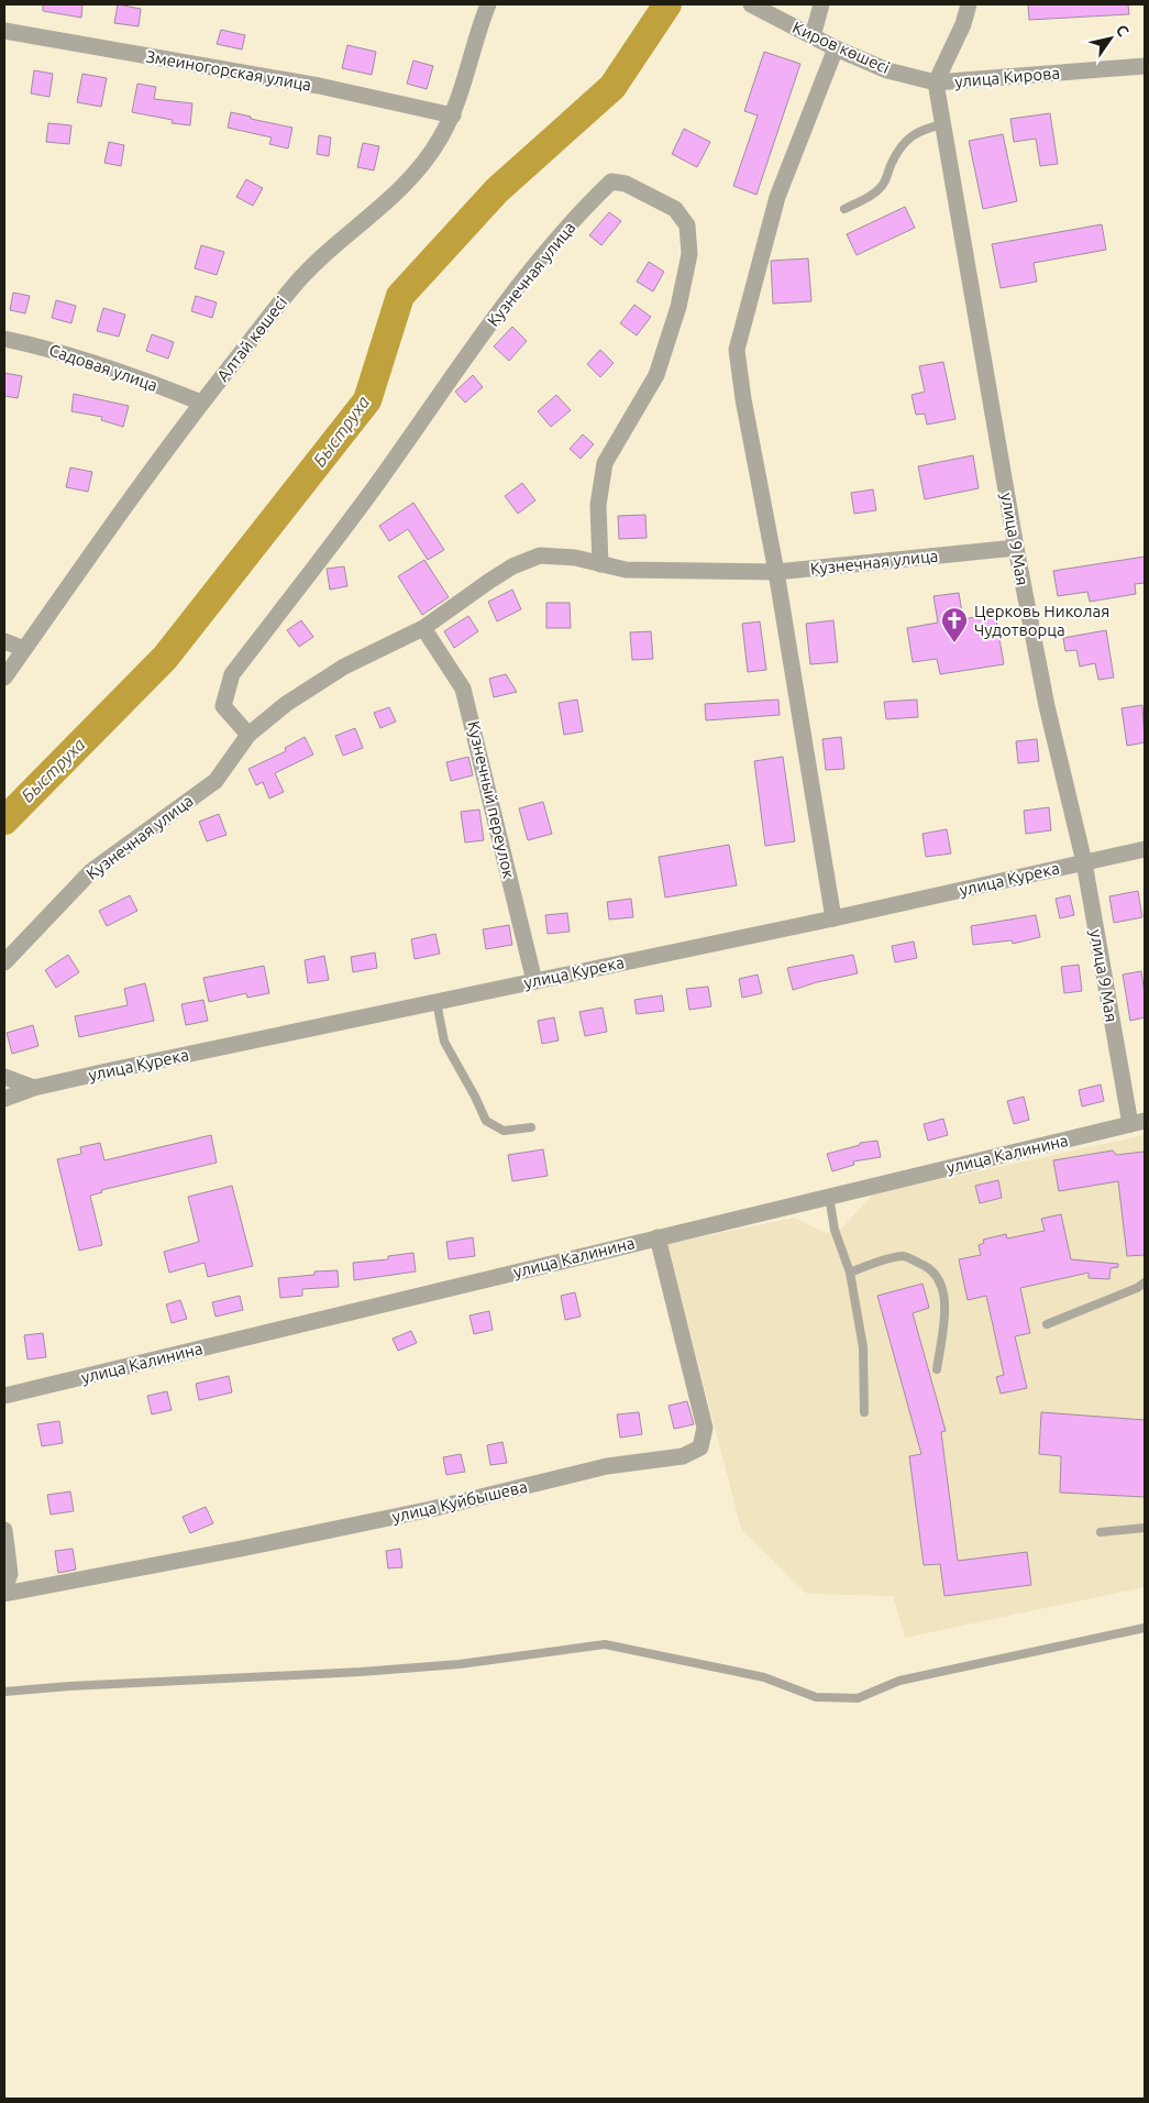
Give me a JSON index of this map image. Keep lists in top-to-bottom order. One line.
{"streets":{"street":["Киров көшесі","Змеиногорская улица","улица Кирова","Кузнечная улица","Алтай көшесі","Садовая улица","улица 9 Мая","Кузнечный переулок","улица Курека","улица Калинина","улица Куйбышева"]},"crossings":[["Киров көшесі","улица Кирова"],["Киров көшесі","улица 9 Мая"],["Змеиногорская улица","Алтай көшесі"],["улица Кирова","улица 9 Мая"],["Кузнечная улица","улица 9 Мая"],["Кузнечная улица","Кузнечный переулок"],["Алтай көшесі","Садовая улица"],["улица 9 Мая","улица Курека"],["улица 9 Мая","улица Калинина"],["Кузнечный переулок","улица Курека"],["улица Калинина","улица Куйбышева"]],"water":["Быструха"],"places":{"church":["Церковь Николая Чудотворца"]},"north":"top right"}
